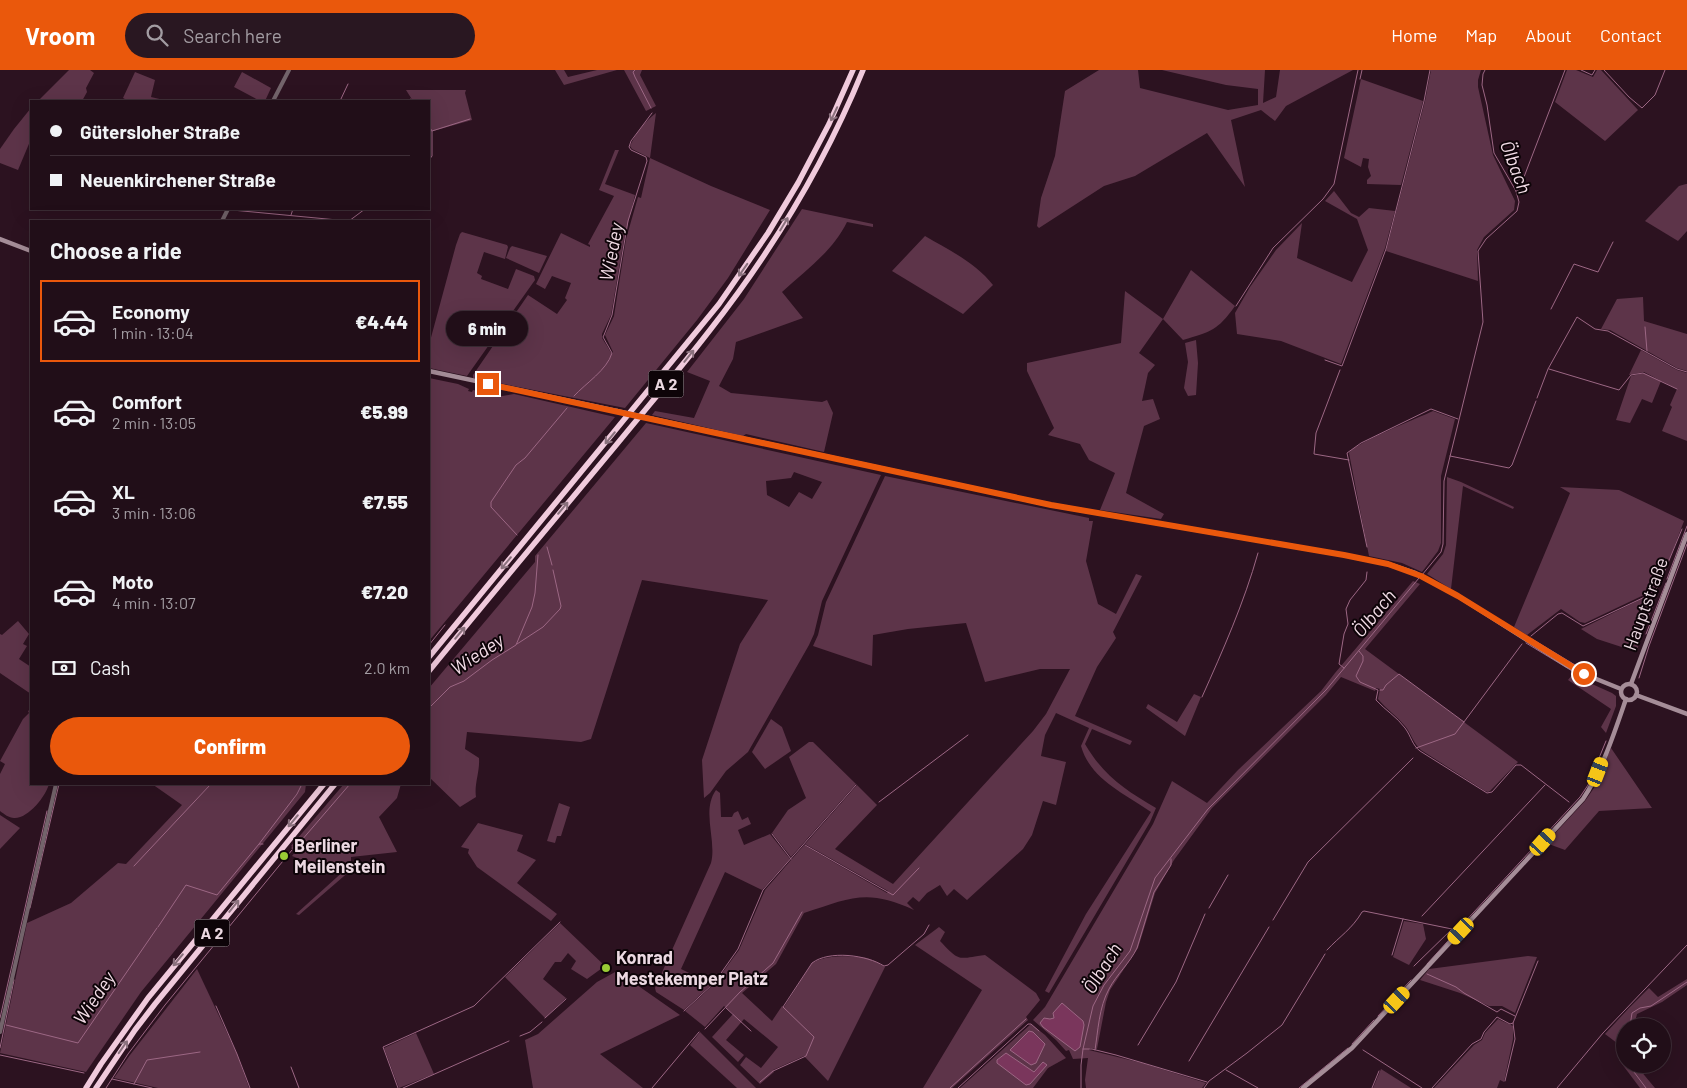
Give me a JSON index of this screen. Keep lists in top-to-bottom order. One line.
{"streets":{"highway":["A 2"],"main road":["Hauptstraße"]},"water":["Ölbach","Wiedey"],"places":["Berliner Meilenstein","Konrad Mestekemper Platz"],"page":{"header":"Vroom","search":"Search here","nav":["Home","Map","About","Contact"],"banner":["Gütersloher Straße","Neuenkirchener Straße"],"heading":"Choose a ride","list":[{"name":"Economy","note":"1 min · 13:04","value":"€4.44"},{"name":"Comfort","note":"2 min · 13:05","value":"€5.99"},{"name":"XL","note":"3 min · 13:06","value":"€7.55"},{"name":"Moto","note":"4 min · 13:07","value":"€7.20"}],"bubble":"6 min","pay":["Cash","2.0 km"],"buttons":"Confirm"}}
